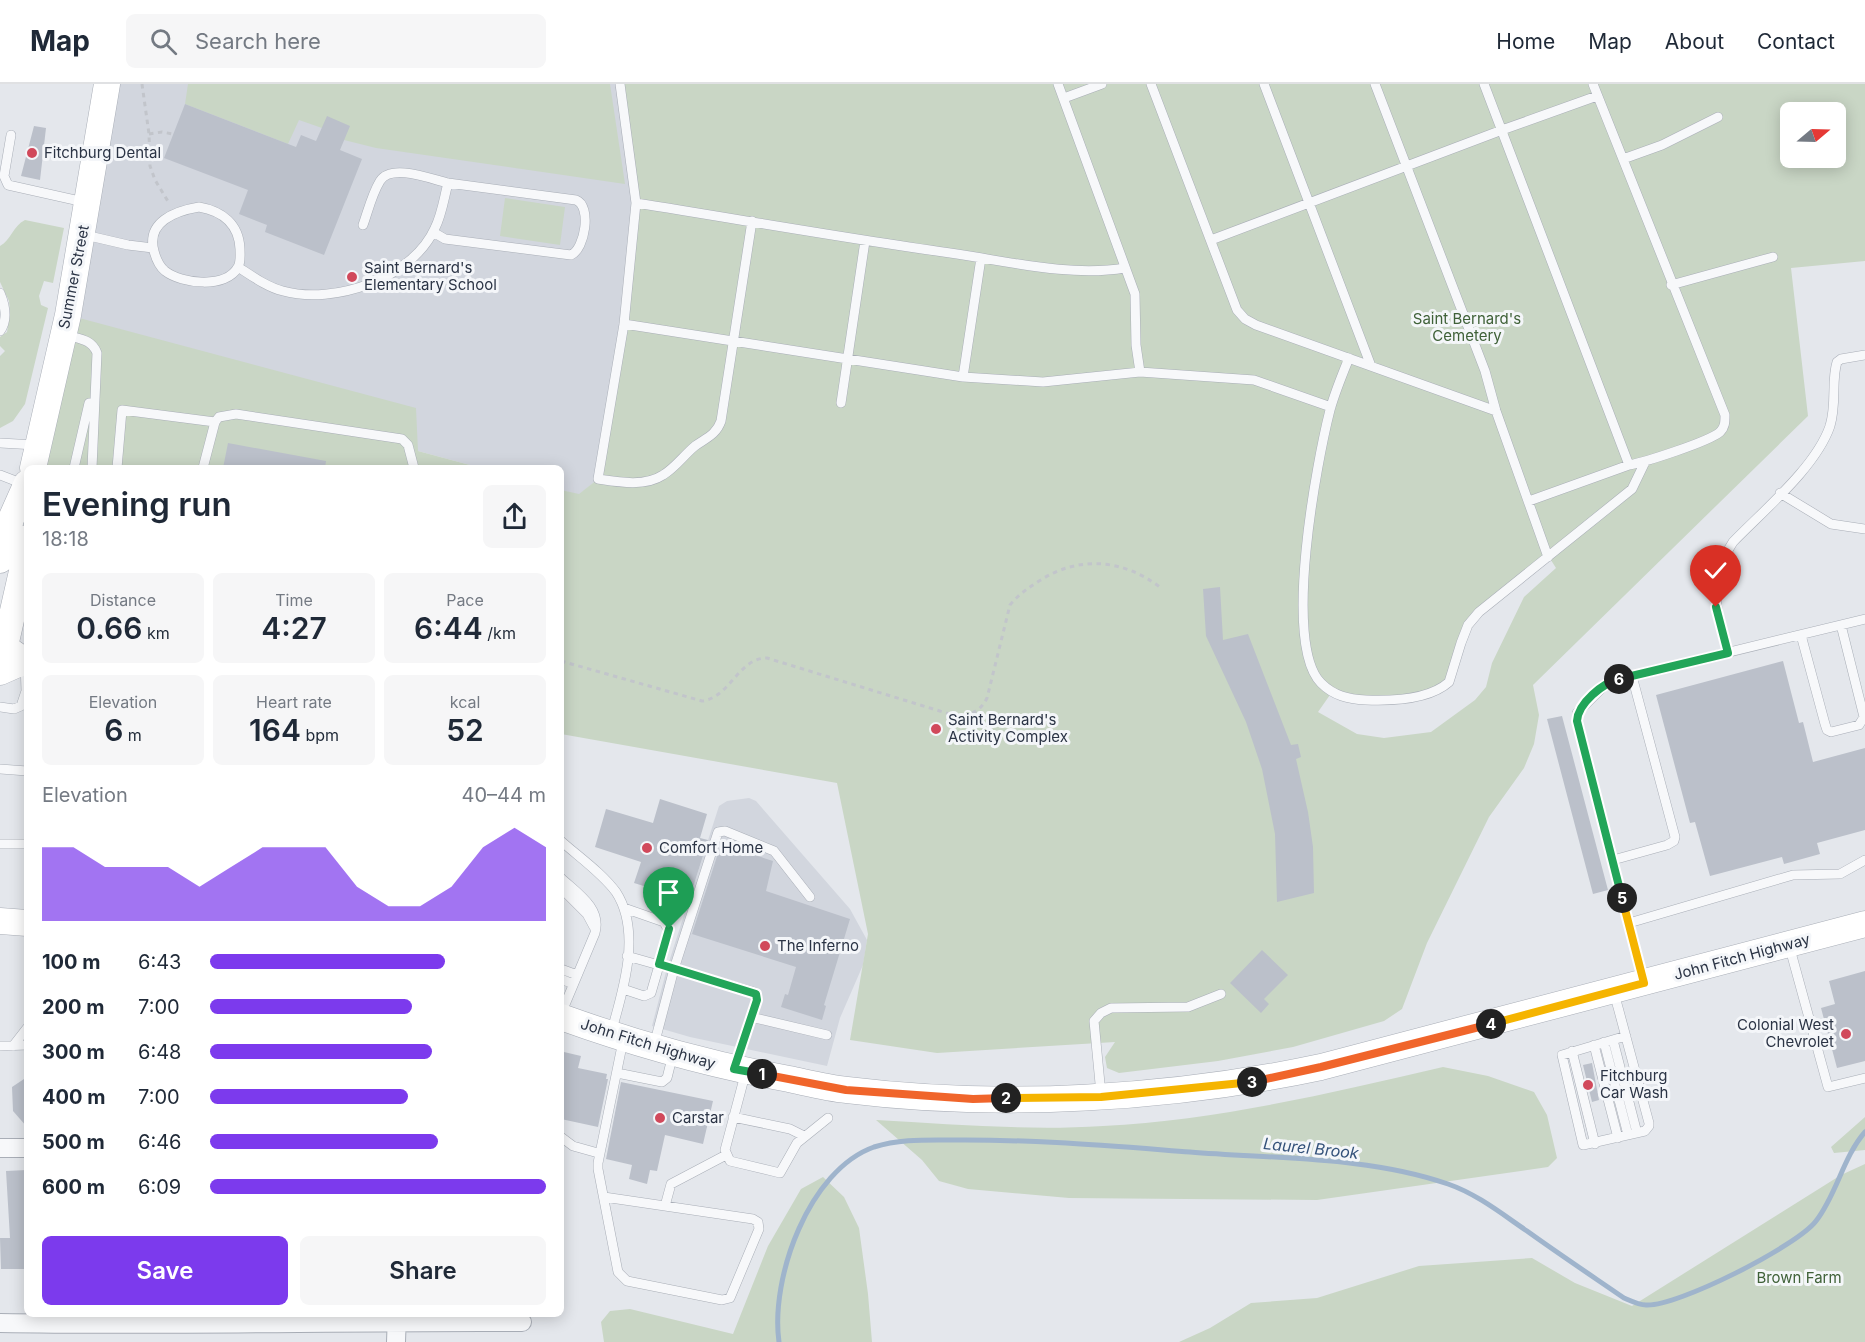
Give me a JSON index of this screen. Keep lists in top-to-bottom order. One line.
{"streets":{"main road":["Summer Street","John Fitch Highway"]},"water":["Laurel Brook"],"parks":["Saint Bernard's Cemetery","Brown Farm"],"places":["Fitchburg Dental","Saint Bernard's Elementary School","Saint Bernard's Activity Complex","Comfort Home","The Inferno","Colonial West Chevrolet","Fitchburg Car Wash","Carstar"],"north":"right","page":{"header":"Map","search":"Search here","nav":["Home","Map","About","Contact"],"heading":["Evening run","18:18"],"stats":[["Distance","0.66 km"],["Time","4:27"],["Pace","6:44 /km"],["Elevation","6 m"],["Heart rate","164 bpm"],["kcal","52"]],"pins":["6","5","4","1","3","2"],"chart":["Elevation","40–44 m"],"list":[{"name":"100 m","note":"6:43"},{"name":"200 m","note":"7:00"},{"name":"300 m","note":"6:48"},{"name":"400 m","note":"7:00"},{"name":"500 m","note":"6:46"},{"name":"600 m","note":"6:09"}],"buttons":["Save","Share"]}}
